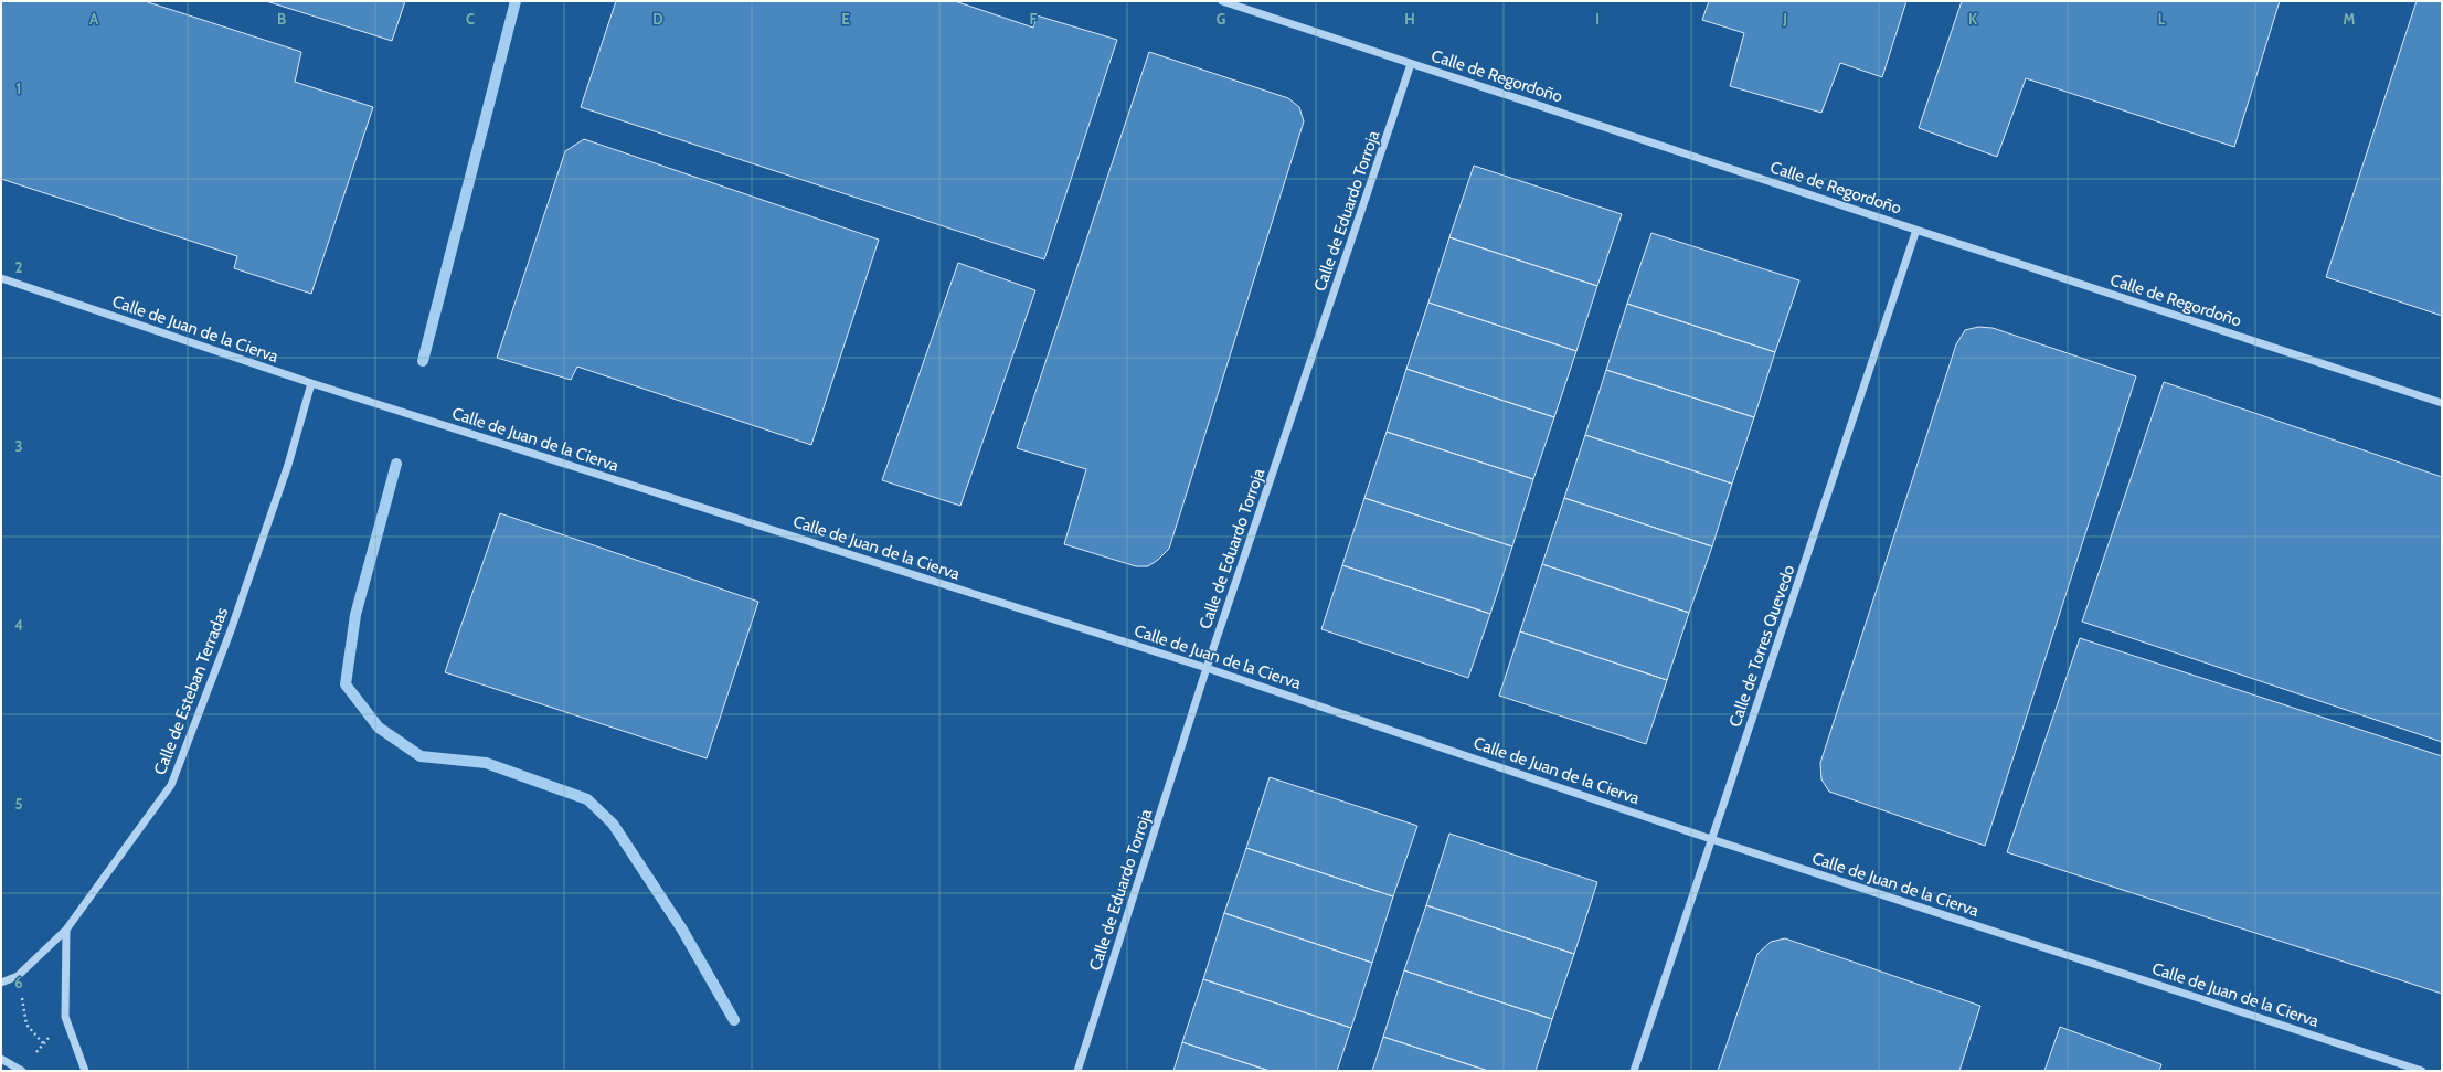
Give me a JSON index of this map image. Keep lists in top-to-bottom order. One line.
{"streets":{"street":["Calle de Regordoño","Calle de Eduardo Torroja","Calle de Juan de la Cierva","Calle de Torres Quevedo","Calle de Esteban Terradas"]},"crossings":[["Calle de Regordoño","Calle de Eduardo Torroja"],["Calle de Regordoño","Calle de Torres Quevedo"],["Calle de Eduardo Torroja","Calle de Juan de la Cierva"],["Calle de Juan de la Cierva","Calle de Torres Quevedo"],["Calle de Juan de la Cierva","Calle de Esteban Terradas"]],"grid":{"columns":["A","B","C","D","E","F","G","H","I","J","K","L","M"],"rows":["1","2","3","4","5","6"]}}
